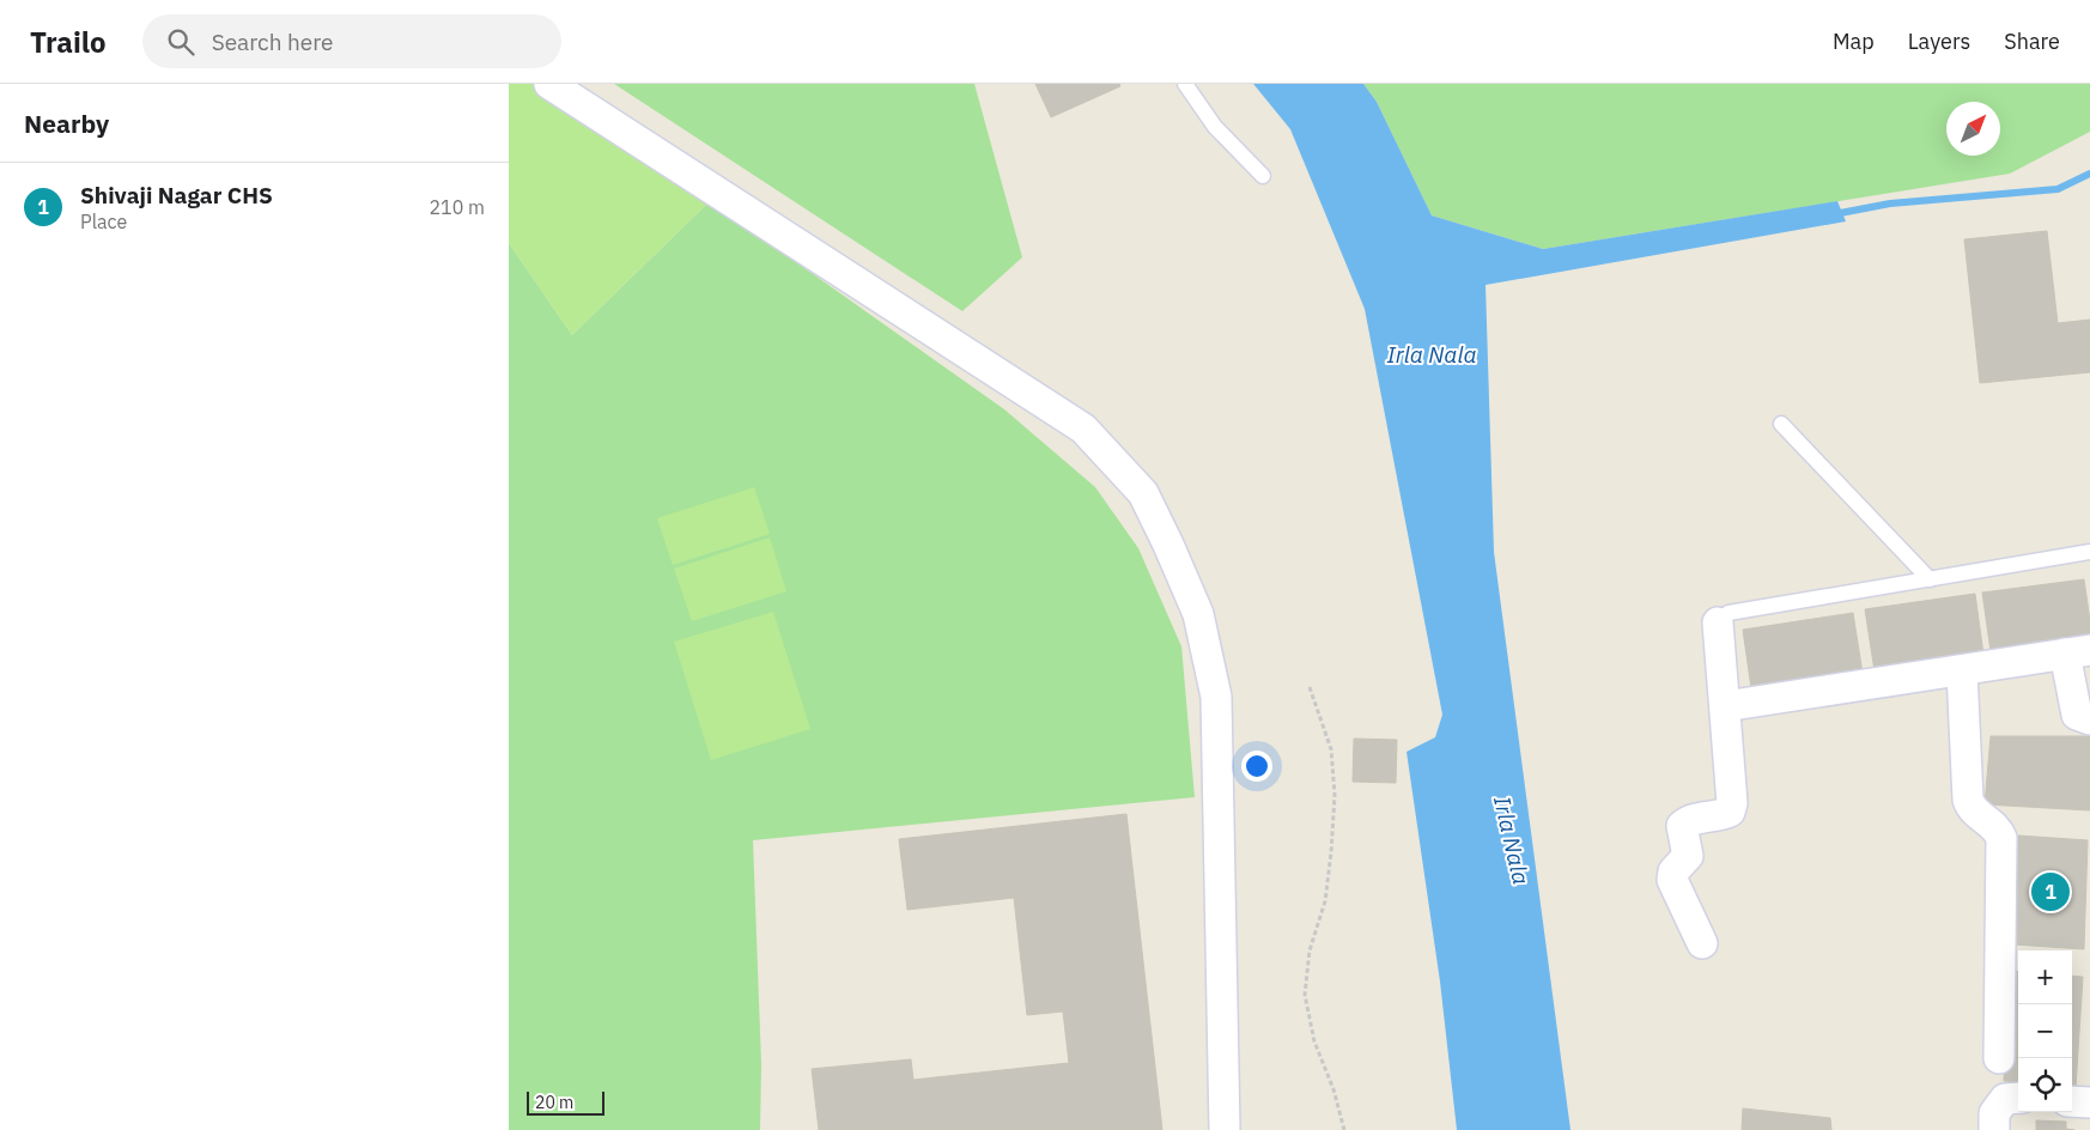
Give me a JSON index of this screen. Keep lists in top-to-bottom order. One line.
{"water":["Irla Nala"],"scale_bar":"20 m","north":"top right","page":{"header":"Trailo","search":"Search here","nav":["Map","Layers","Share"],"heading":"Nearby","list":[{"mark":"1","name":"Shivaji Nagar CHS","note":"Place","value":"210 m"}],"pins":"1","map_buttons":["+","−"],"scale":"20 m"}}
